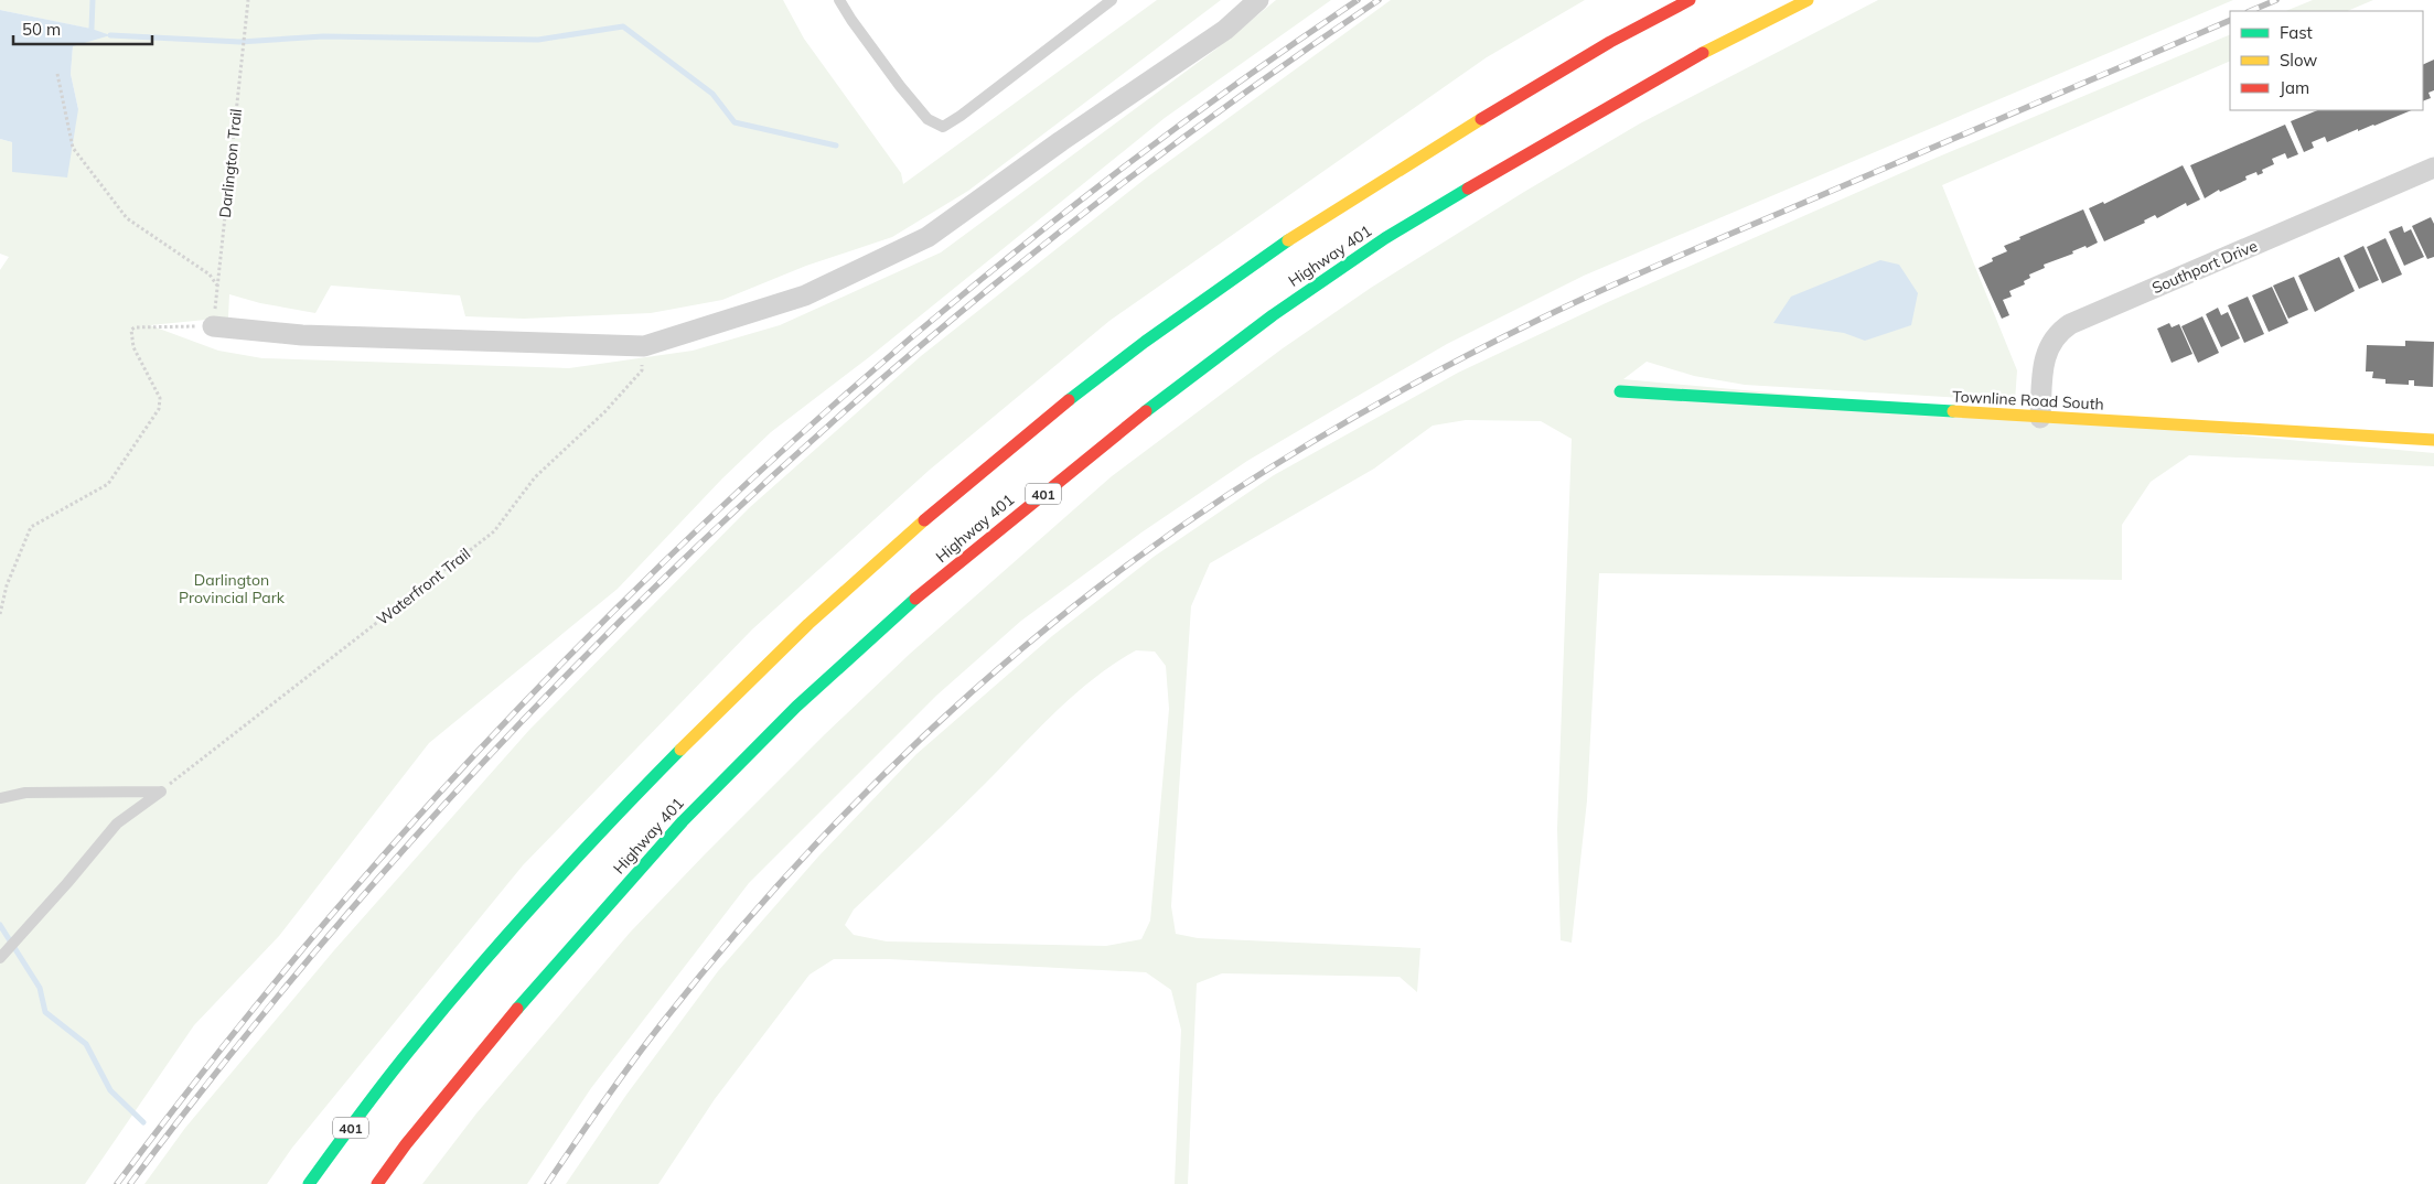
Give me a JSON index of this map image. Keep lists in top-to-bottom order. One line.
{"streets":{"main road":["Highway 401","Townline Road South","401"],"street":["Southport Drive"],"path":["Darlington Trail","Waterfront Trail"]},"crossings":[["Southport Drive","Townline Road South"]],"parks":["Darlington Provincial Park"],"legend":["Fast","Slow","Jam"],"scale_bar":"50 m"}
